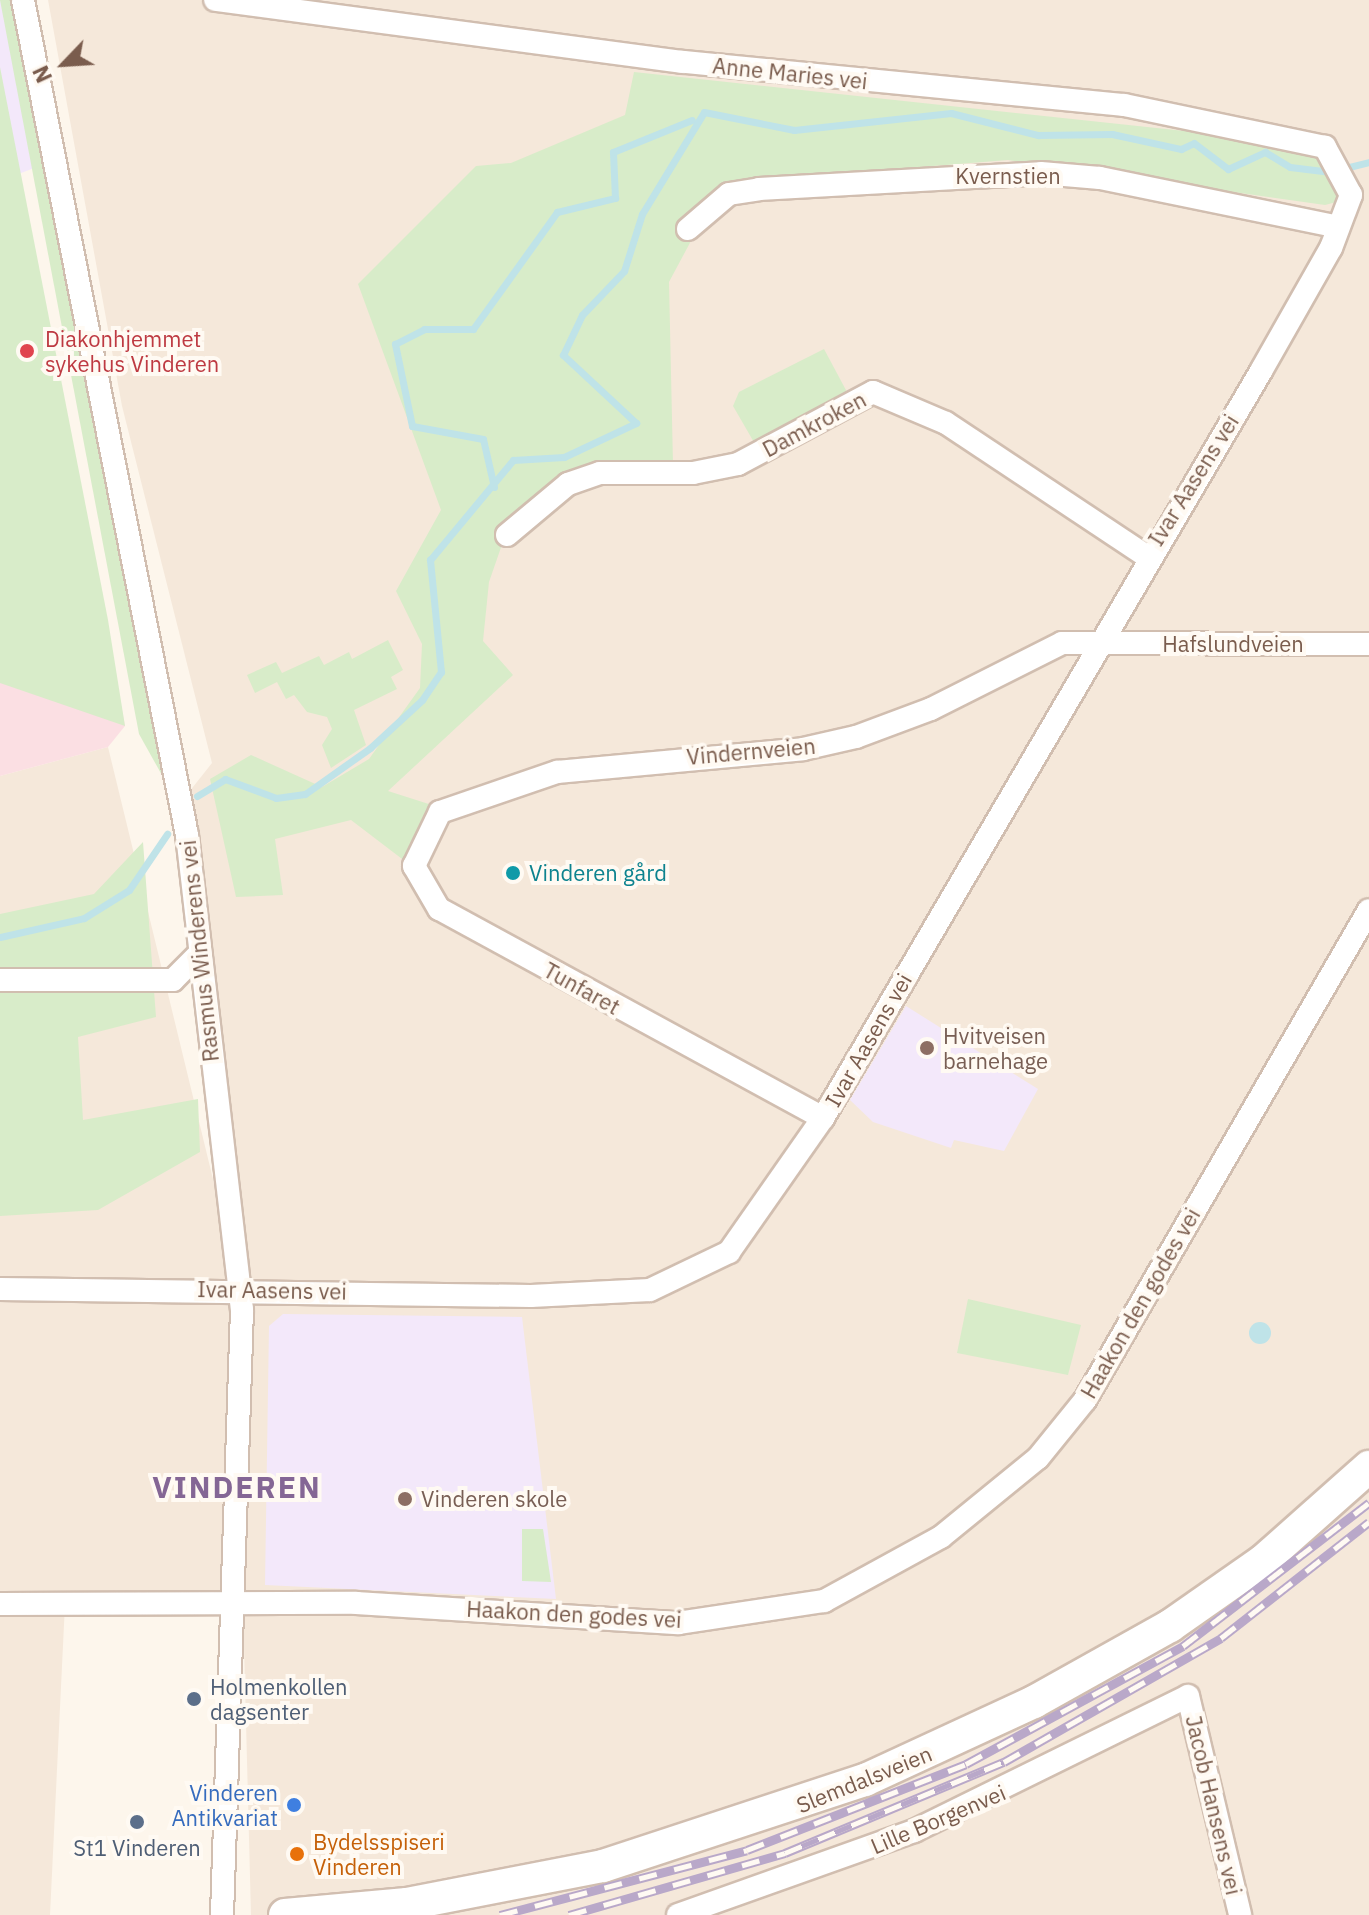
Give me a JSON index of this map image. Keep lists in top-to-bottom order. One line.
{"streets":{"main road":["Slemdalsveien"],"street":["Anne Maries vei","Kvernstien","Damkroken","Ivar Aasens vei","Hafslundveien","Vindernveien","Rasmus Winderens vei","Tunfaret","Haakon den godes vei","Jacob Hansens vei","Lille Borgenvei"]},"crossings":[["Anne Maries vei","Ivar Aasens vei"],["Kvernstien","Ivar Aasens vei"],["Damkroken","Ivar Aasens vei"],["Ivar Aasens vei","Hafslundveien"],["Ivar Aasens vei","Vindernveien"],["Ivar Aasens vei","Rasmus Winderens vei"],["Ivar Aasens vei","Tunfaret"],["Hafslundveien","Vindernveien"],["Vindernveien","Tunfaret"],["Rasmus Winderens vei","Haakon den godes vei"],["Jacob Hansens vei","Lille Borgenvei"]],"districts":["VINDEREN"],"places":["Diakonhjemmet sykehus Vinderen","Vinderen gård","Hvitveisen barnehage","Vinderen skole","Holmenkollen dagsenter","Vinderen Antikvariat","St1 Vinderen","Bydelsspiseri Vinderen"],"north":"bottom left"}
